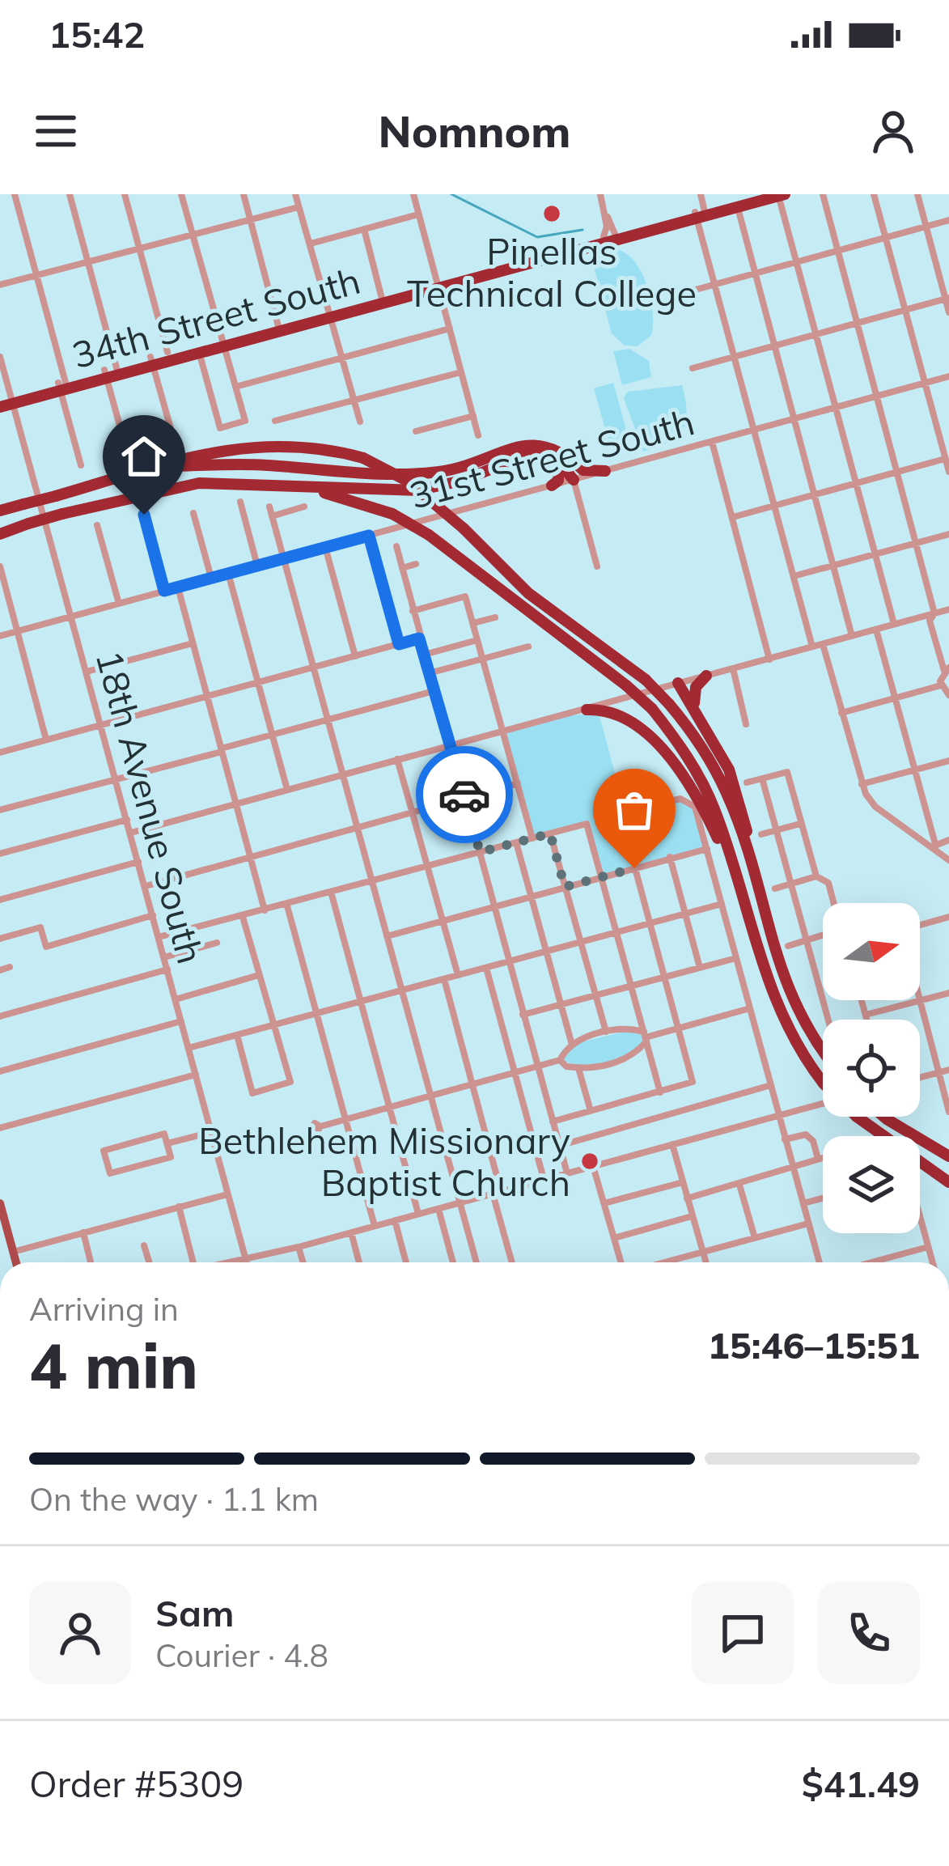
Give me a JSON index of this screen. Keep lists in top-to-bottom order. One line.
{"streets":{"highway":["34th Street South"],"street":["31st Street South","18th Avenue South"]},"crossings":[["34th Street South","18th Avenue South"],["31st Street South","18th Avenue South"]],"places":["Pinellas Technical College","Bethlehem Missionary Baptist Church"],"north":"right","page":{"status":"15:42","header":"Nomnom","heading":["4 min","Arriving in","15:46–15:51"],"panel":["Sam","Courier · 4.8","Order #5309","$41.49"],"bar":"On the way · 1.1 km"}}
